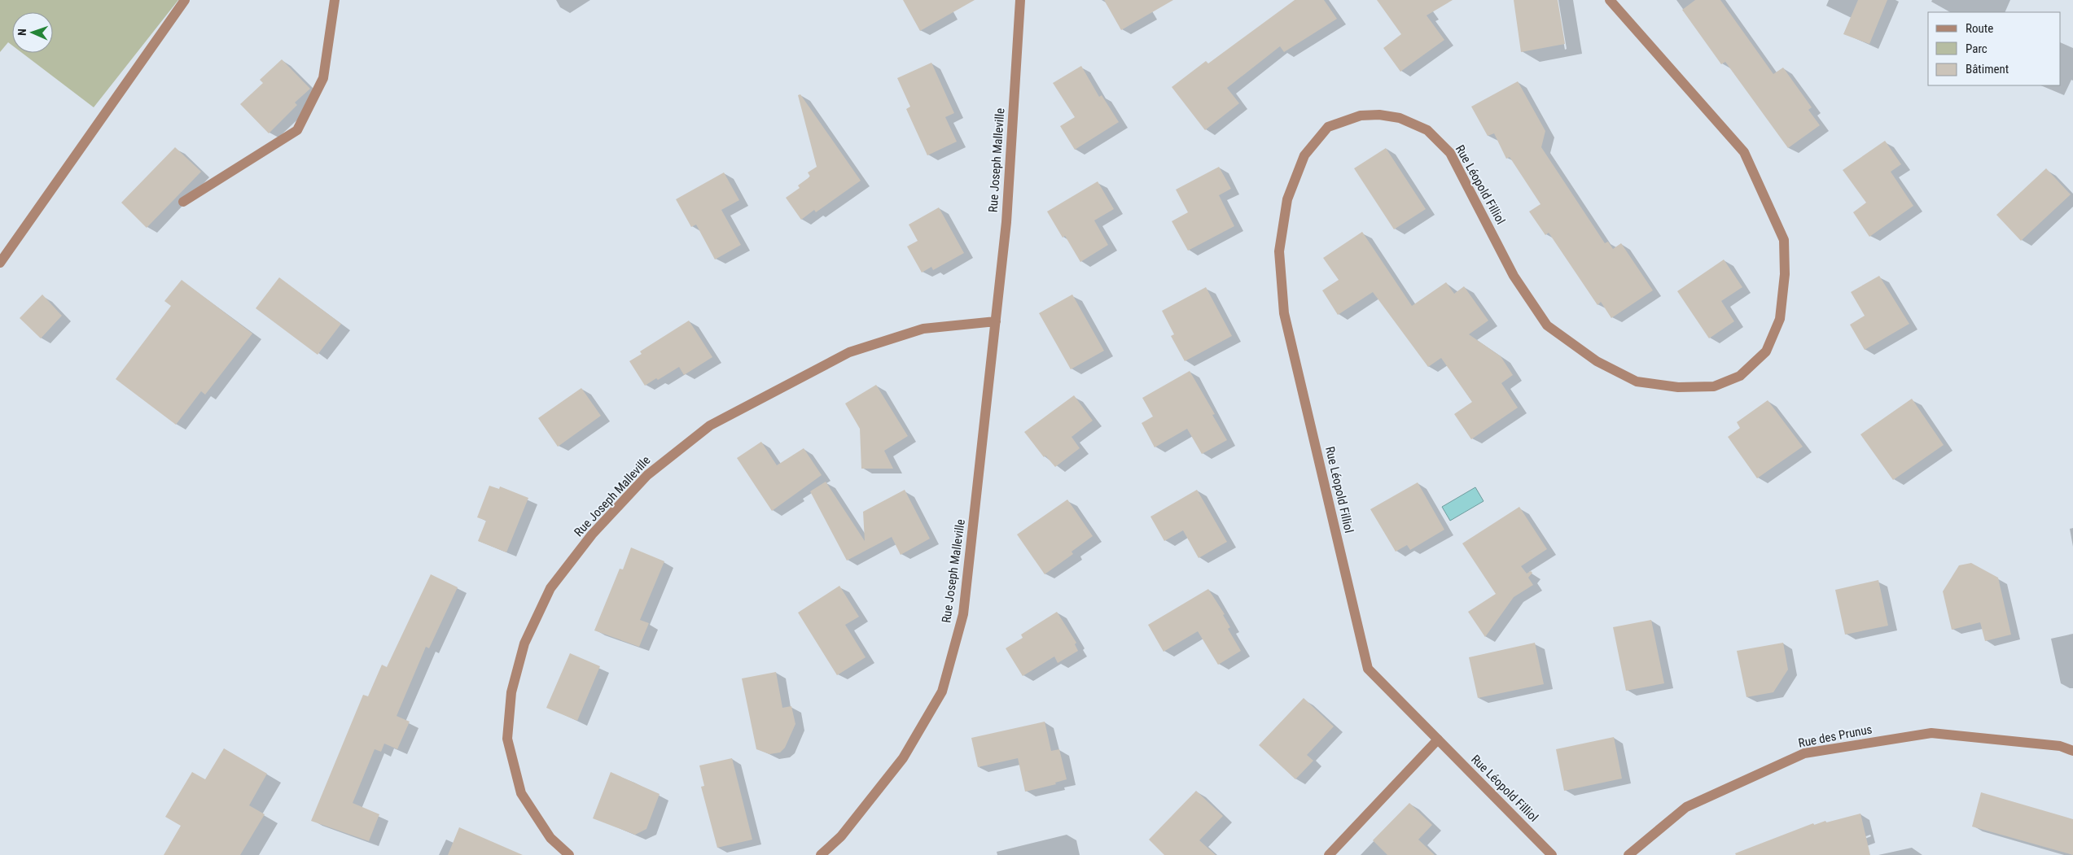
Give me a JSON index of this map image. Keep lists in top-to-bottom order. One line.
{"streets":{"street":["Rue Joseph Malleville","Rue Léopold Filliol","Rue des Prunus"]},"legend":["Route","Parc","Bâtiment"],"north":"left"}
